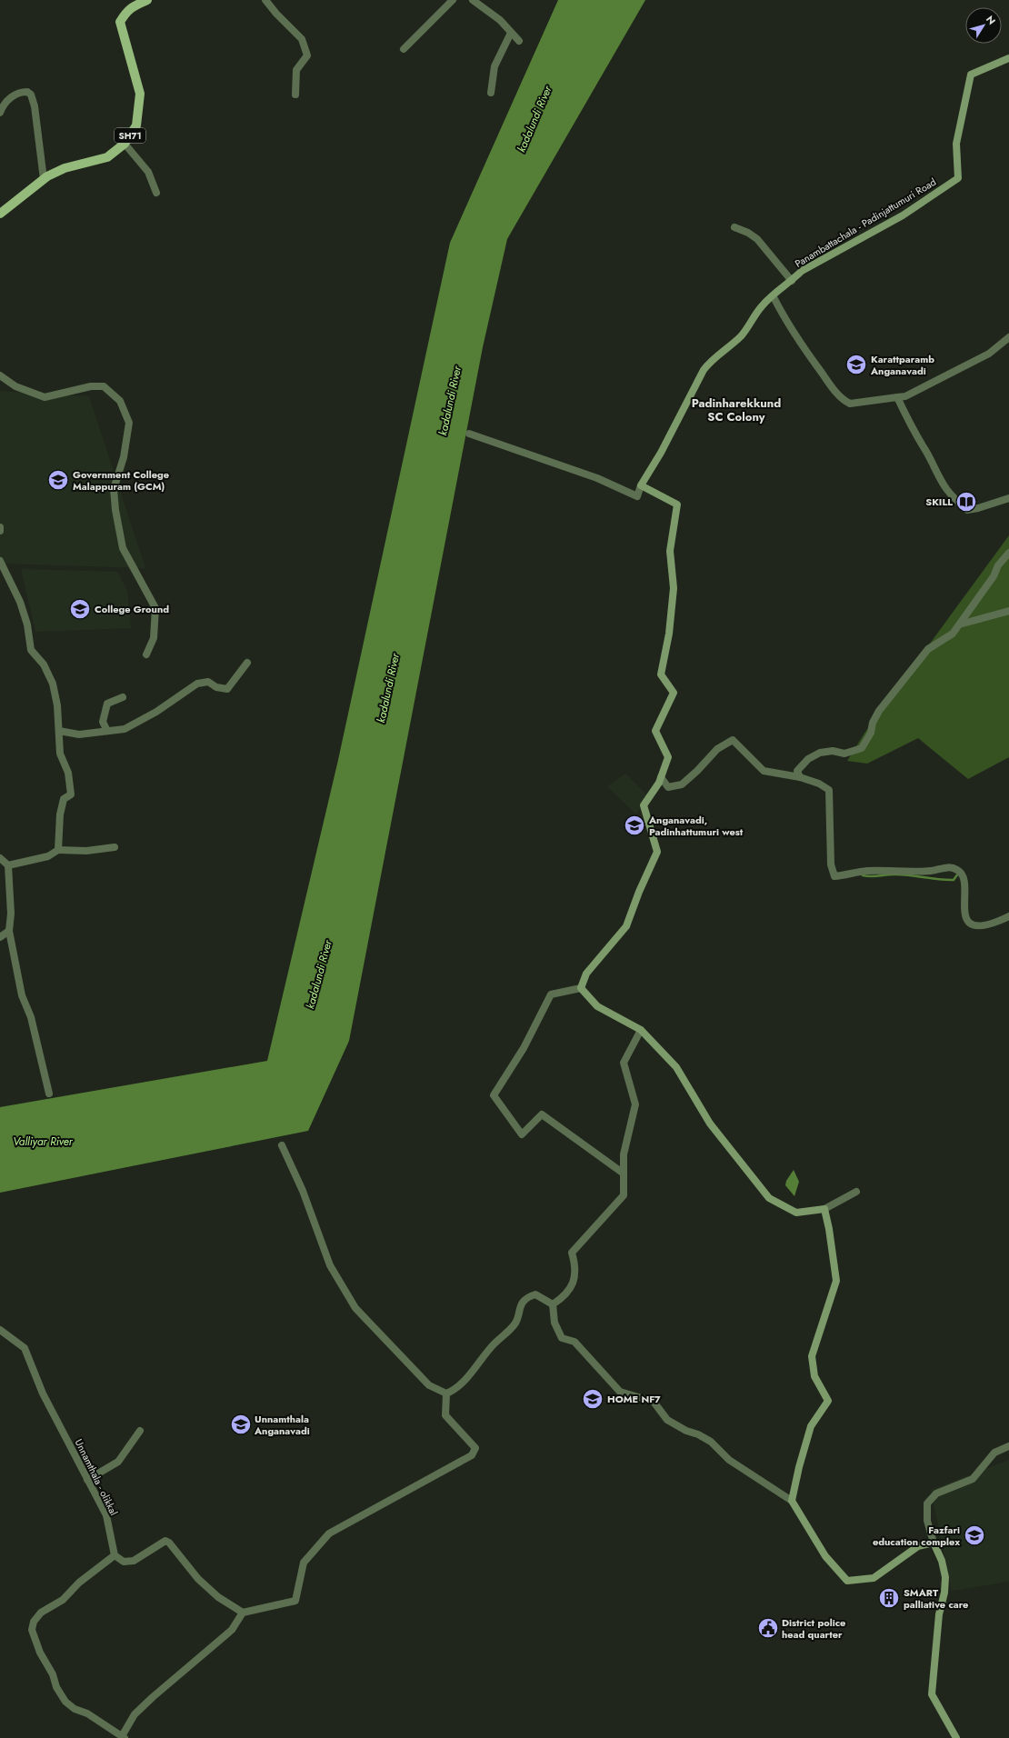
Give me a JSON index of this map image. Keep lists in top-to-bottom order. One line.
{"streets":{"main road":["SH71","Panambattachala - Padinjattumuri Road"],"street":["Unnamthala - olikkal"]},"districts":["Padinharekkund SC Colony"],"water":["kadalundi River","Valliyar River"],"places":{"school or university":["Karattparamb Anganavadi","Government College Malappuram (GCM)","College Ground","Anganavadi, Padinhattumuri west","HOME NF7","Unnamthala Anganavadi","Fazfari education complex"],"library":["SKILL"],"building":["SMART palliative care"],"public building":["District police head quarter"]},"north":"top right"}
